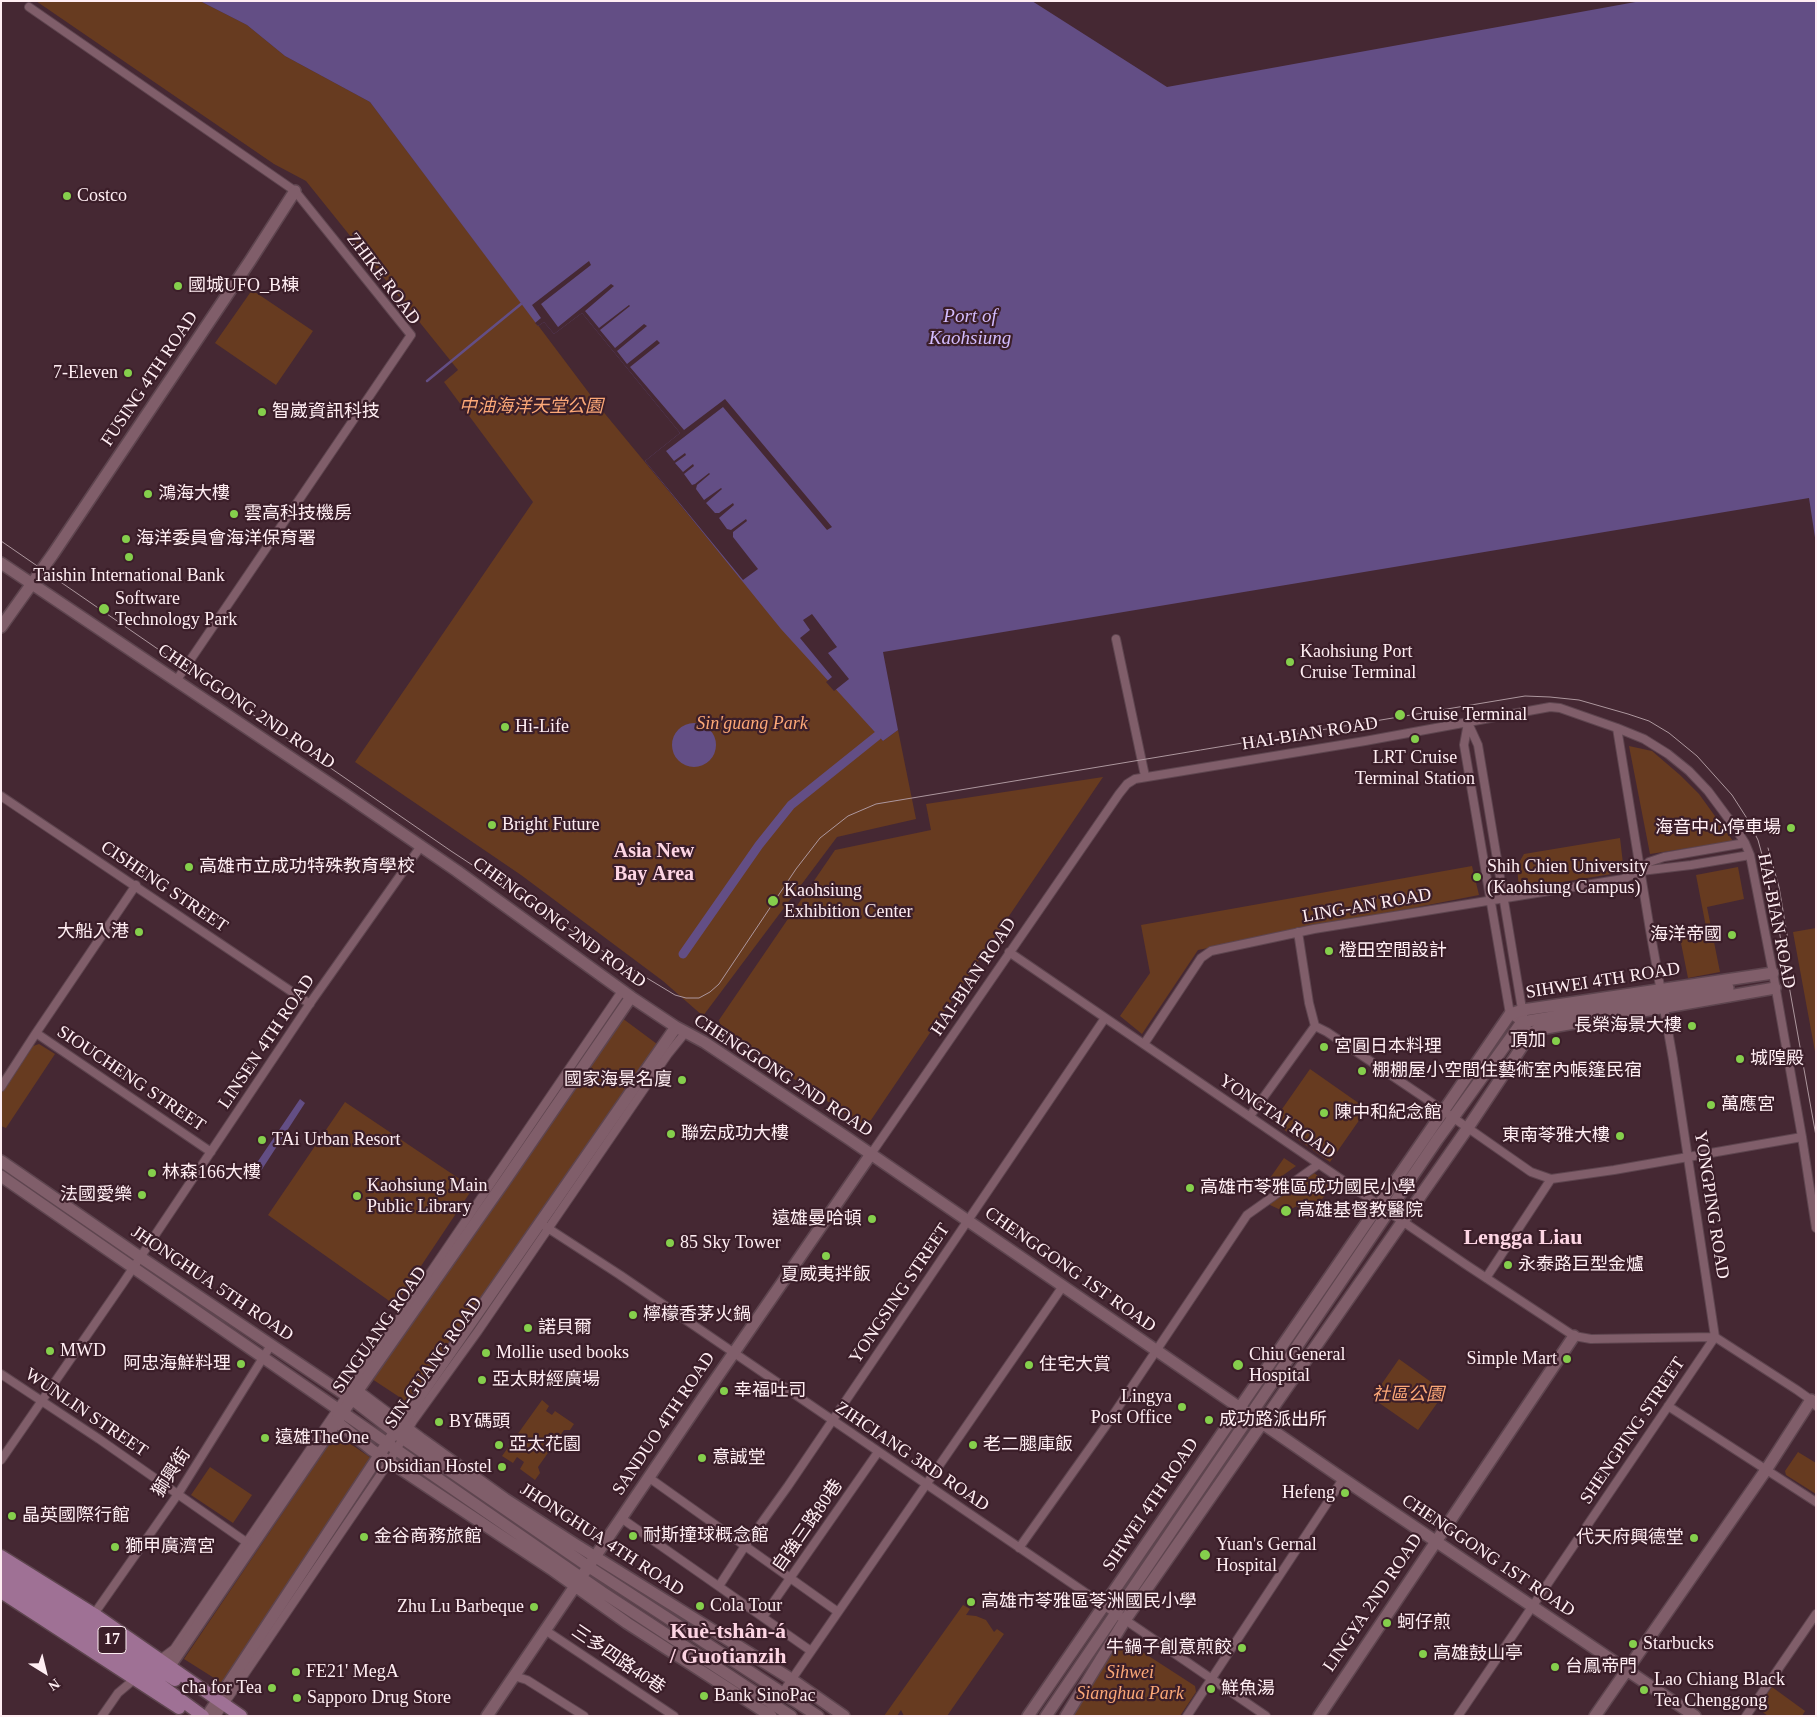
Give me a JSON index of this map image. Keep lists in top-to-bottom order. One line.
{"streets":{"main road":["17"],"street":["ZHIKE ROAD","FUSING 4TH ROAD","CHENGGONG 2ND ROAD","HAI-BIAN ROAD","CISHENG STREET","LING-AN ROAD","SIHWEI 4TH ROAD","LINSEN 4TH ROAD","SIOUCHENG STREET","YONGTAI ROAD","YONGPING ROAD","CHENGGONG 1ST ROAD","JHONGHUA 5TH ROAD","YONGSING STREET","SINGUANG ROAD","SIN-GUANG ROAD","WUNLIN STREET","SANDUO 4TH ROAD","SHENGPING STREET","ZIHCIANG 3RD ROAD","獅興街","自強三路80巷","JHONGHUA 4TH ROAD","LINGYA 2ND ROAD","三多四路40巷"]},"crossings":[["ZHIKE ROAD","FUSING 4TH ROAD"],["ZHIKE ROAD","CHENGGONG 2ND ROAD"],["FUSING 4TH ROAD","CHENGGONG 2ND ROAD"],["CHENGGONG 2ND ROAD","HAI-BIAN ROAD"],["CHENGGONG 2ND ROAD","LINSEN 4TH ROAD"],["CHENGGONG 2ND ROAD","CHENGGONG 1ST ROAD"],["CHENGGONG 2ND ROAD","SINGUANG ROAD"],["CHENGGONG 2ND ROAD","SIN-GUANG ROAD"],["CHENGGONG 2ND ROAD","SANDUO 4TH ROAD"],["HAI-BIAN ROAD","LING-AN ROAD"],["HAI-BIAN ROAD","SIHWEI 4TH ROAD"],["HAI-BIAN ROAD","YONGTAI ROAD"],["HAI-BIAN ROAD","YONGPING ROAD"],["HAI-BIAN ROAD","CHENGGONG 1ST ROAD"],["HAI-BIAN ROAD","SANDUO 4TH ROAD"],["CISHENG STREET","LINSEN 4TH ROAD"],["LING-AN ROAD","YONGTAI ROAD"],["LING-AN ROAD","YONGPING ROAD"],["SIHWEI 4TH ROAD","YONGTAI ROAD"],["SIHWEI 4TH ROAD","YONGPING ROAD"],["SIHWEI 4TH ROAD","CHENGGONG 1ST ROAD"],["SIHWEI 4TH ROAD","ZIHCIANG 3RD ROAD"],["LINSEN 4TH ROAD","SIOUCHENG STREET"],["LINSEN 4TH ROAD","JHONGHUA 5TH ROAD"],["YONGTAI ROAD","YONGPING ROAD"],["YONGTAI ROAD","YONGSING STREET"],["YONGTAI ROAD","SHENGPING STREET"],["YONGTAI ROAD","LINGYA 2ND ROAD"],["YONGPING ROAD","SHENGPING STREET"],["CHENGGONG 1ST ROAD","YONGSING STREET"],["CHENGGONG 1ST ROAD","SANDUO 4TH ROAD"],["CHENGGONG 1ST ROAD","SHENGPING STREET"],["CHENGGONG 1ST ROAD","LINGYA 2ND ROAD"],["JHONGHUA 5TH ROAD","SINGUANG ROAD"],["JHONGHUA 5TH ROAD","SIN-GUANG ROAD"],["JHONGHUA 5TH ROAD","獅興街"],["JHONGHUA 5TH ROAD","JHONGHUA 4TH ROAD"],["YONGSING STREET","ZIHCIANG 3RD ROAD"],["SINGUANG ROAD","WUNLIN STREET"],["SINGUANG ROAD","JHONGHUA 4TH ROAD"],["SINGUANG ROAD","17"],["SIN-GUANG ROAD","ZIHCIANG 3RD ROAD"],["SIN-GUANG ROAD","JHONGHUA 4TH ROAD"],["SIN-GUANG ROAD","17"],["WUNLIN STREET","獅興街"],["SANDUO 4TH ROAD","ZIHCIANG 3RD ROAD"],["SANDUO 4TH ROAD","JHONGHUA 4TH ROAD"],["SANDUO 4TH ROAD","三多四路40巷"],["ZIHCIANG 3RD ROAD","自強三路80巷"],["獅興街","17"]],"districts":["Asia New Bay Area","Lengga Liau","Kuè-tshân-á / Guotianzih"],"water":["Port of Kaohsiung"],"parks":["中油海洋天堂公園","Sin'guang Park","社區公園","Sihwei Sianghua Park"],"places":["Costco","國城UFO_B棟","7-Eleven","智崴資訊科技","鴻海大樓","雲高科技機房","海洋委員會海洋保育署","Taishin International Bank","Software Technology Park","Kaohsiung Port Cruise Terminal","Cruise Terminal","Hi-Life","LRT Cruise Terminal Station","Bright Future","海音中心停車場","高雄市立成功特殊教育學校","Shih Chien University (Kaohsiung Campus)","Kaohsiung Exhibition Center","大船入港","海洋帝國","橙田空間設計","長榮海景大樓","頂加","宮圓日本料理","城隍殿","棚棚屋小空間住藝術室內帳篷民宿","國家海景名廈","萬應宮","陳中和紀念館","聯宏成功大樓","東南苓雅大樓","TAi Urban Resort","林森166大樓","高雄市苓雅區成功國民小學","法國愛樂","Kaohsiung Main Public Library","高雄基督教醫院","遠雄曼哈頓","85 Sky Tower","夏威夷拌飯","永泰路巨型金爐","檸檬香茅火鍋","諾貝爾","MWD","Mollie used books","Simple Mart","阿忠海鮮料理","住宅大賞","Chiu General Hospital","亞太財經廣場","幸福吐司","Lingya Post Office","成功路派出所","BY碼頭","遠雄TheOne","亞太花園","老二腿庫飯","意誠堂","Obsidian Hostel","Hefeng","晶英國際行館","耐斯撞球概念館","金谷商務旅館","代天府興德堂","獅甲廣濟宮","Yuan's Gernal Hospital","高雄市苓雅區苓洲國民小學","Cola Tour","Zhu Lu Barbeque","蚵仔煎","Starbucks","牛鍋子創意煎餃","高雄鼓山亭","台鳳帝門","FE21' MegA","cha for Tea","鮮魚湯","Lao Chiang Black Tea Chenggong","Bank SinoPac","Sapporo Drug Store"],"north":"bottom right"}
